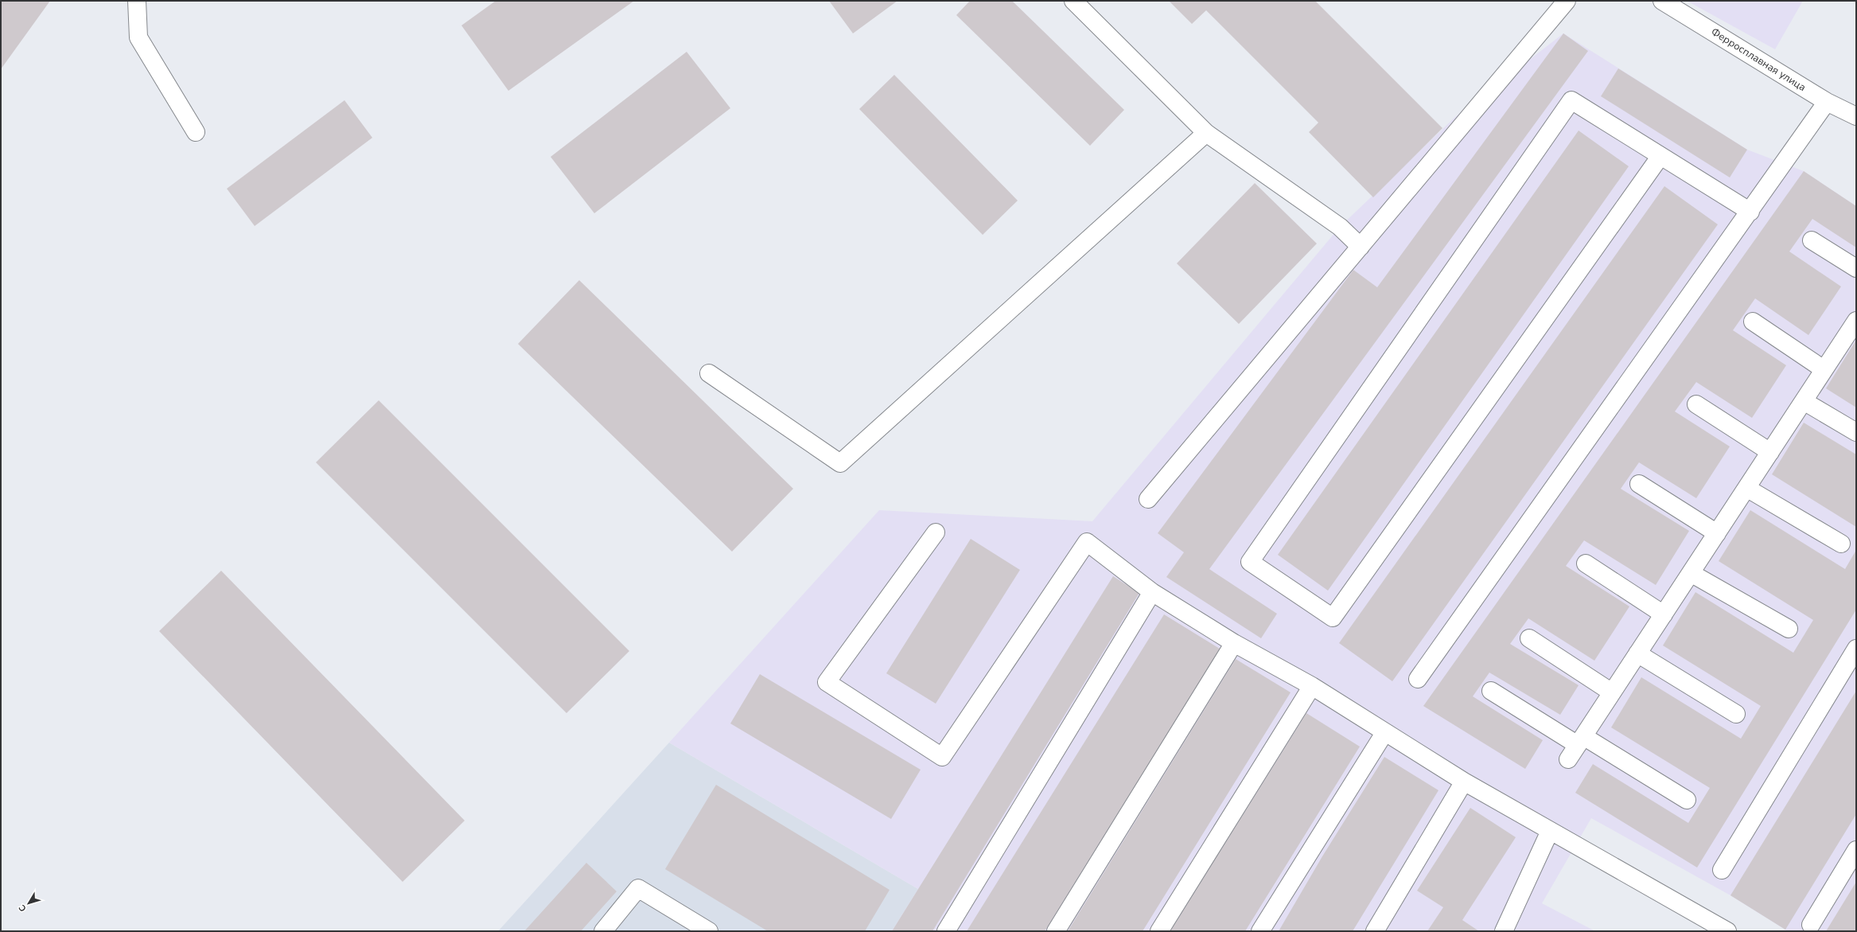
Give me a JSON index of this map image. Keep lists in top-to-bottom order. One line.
{"streets":{"street":["Ферросплавная улица"]},"north":"bottom left"}
